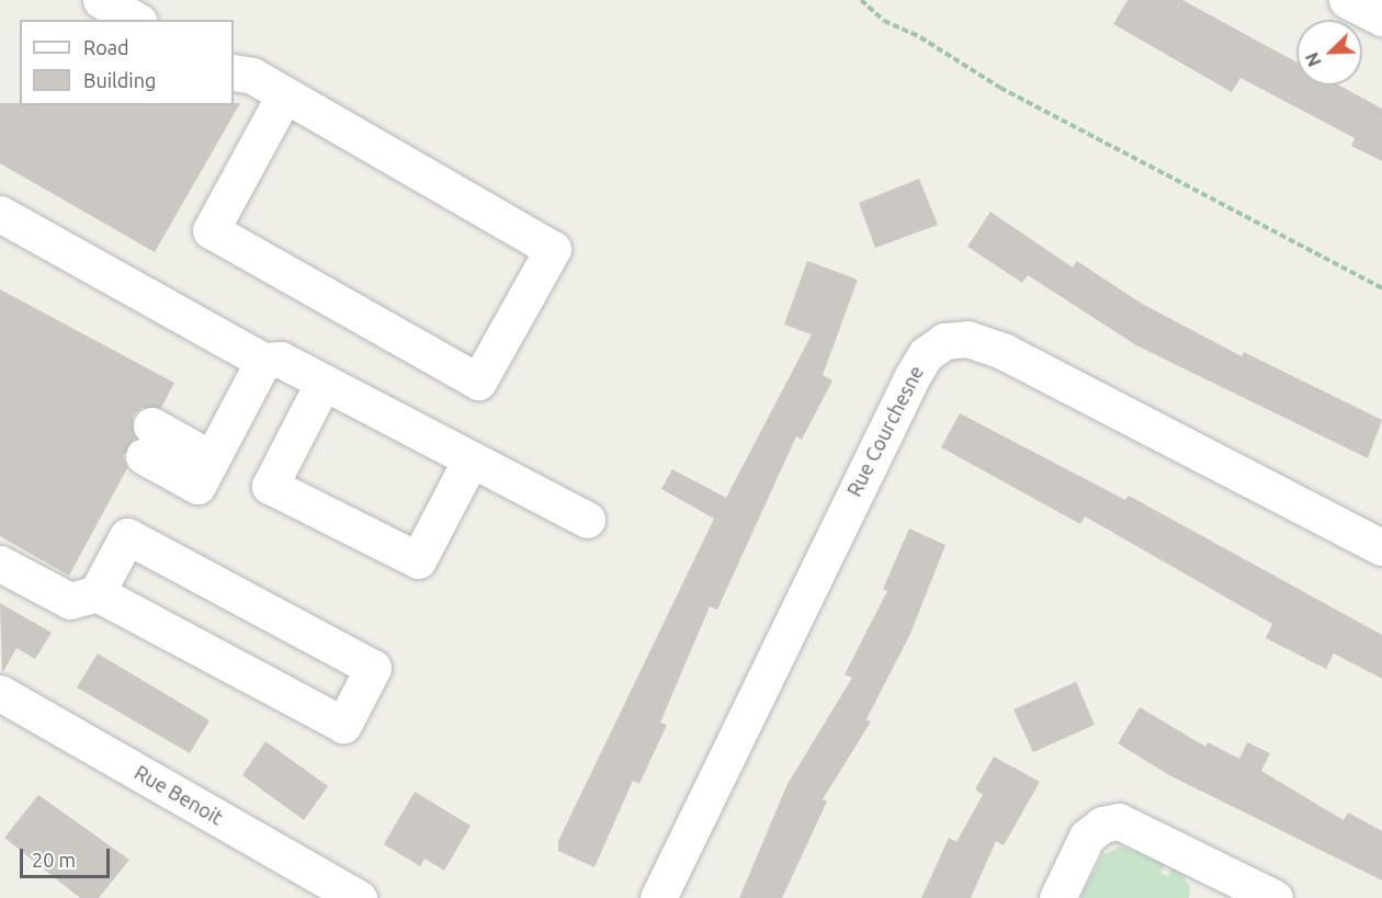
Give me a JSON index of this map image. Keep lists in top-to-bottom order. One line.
{"streets":{"street":["Rue Courchesne","Rue Benoit"]},"legend":["Road","Building"],"scale_bar":"20 m","north":"bottom left"}
